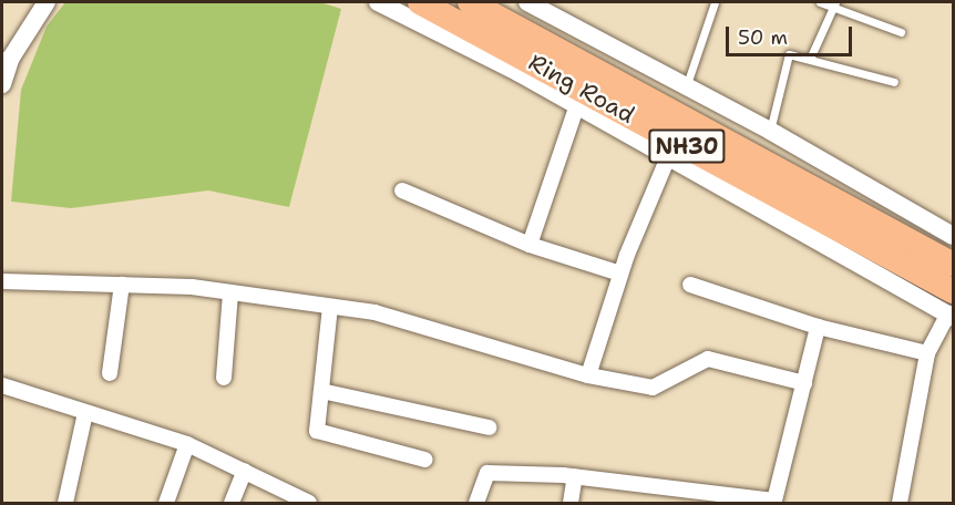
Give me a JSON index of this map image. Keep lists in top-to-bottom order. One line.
{"streets":{"highway":["Ring Road","NH30"]},"scale_bar":"50 m"}
